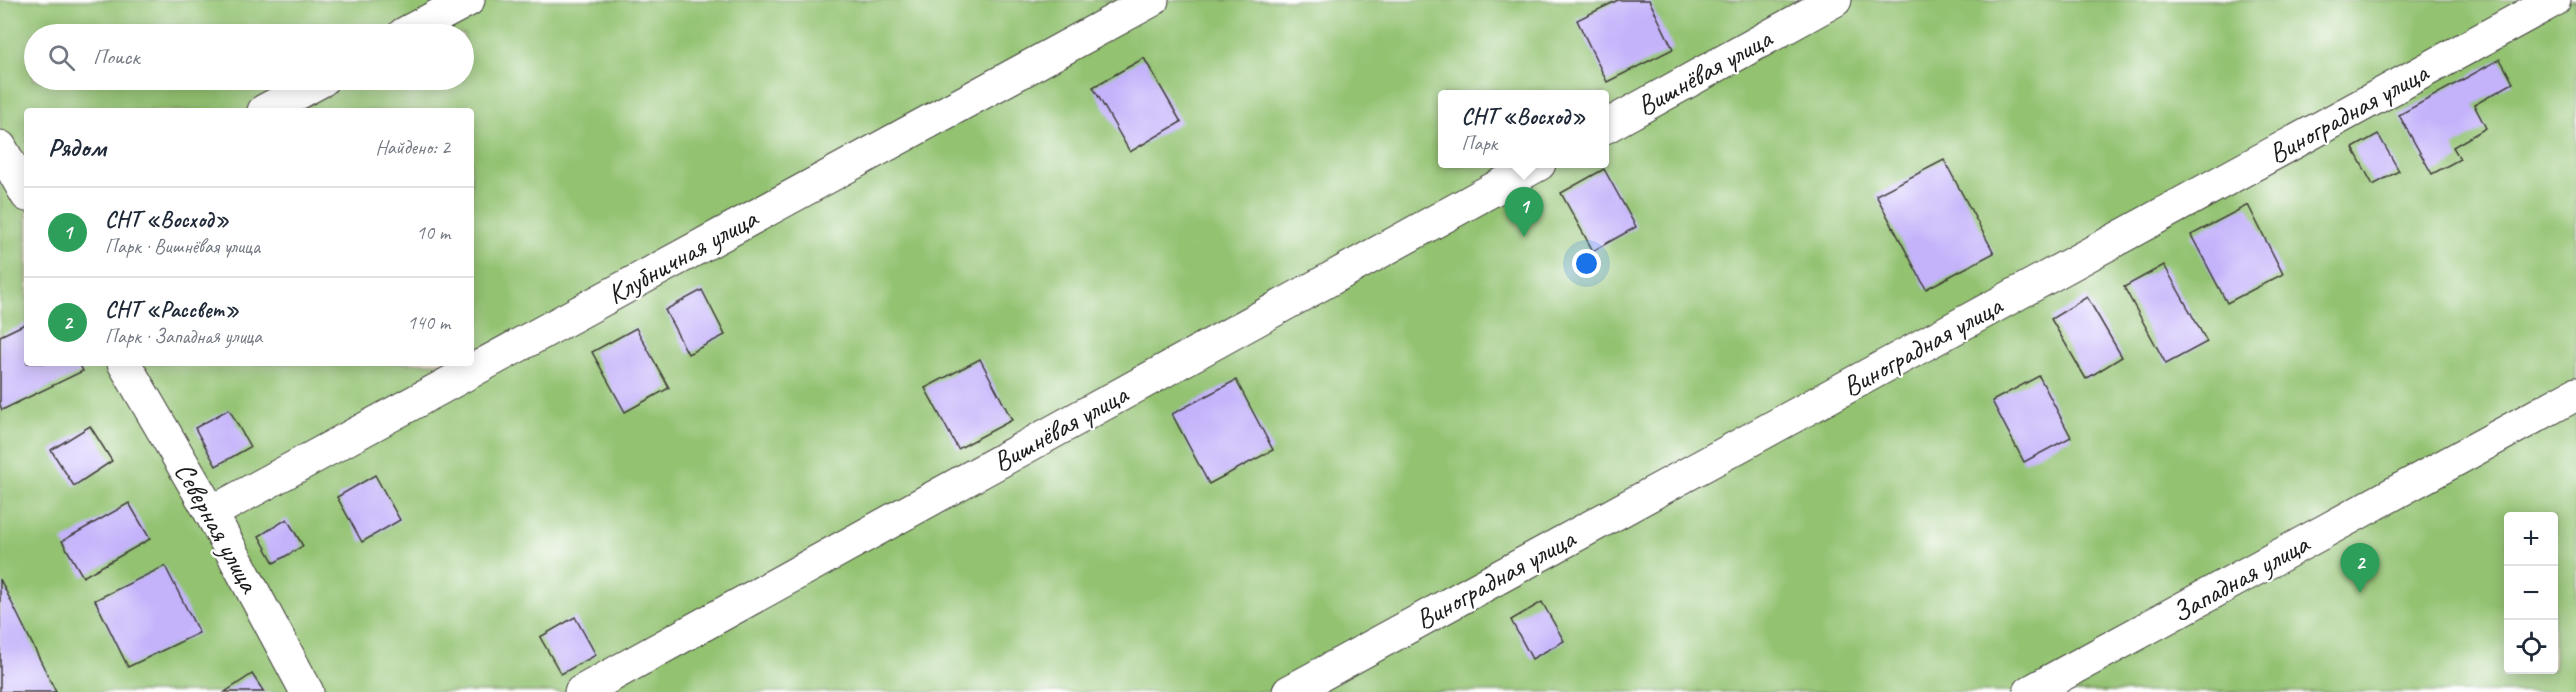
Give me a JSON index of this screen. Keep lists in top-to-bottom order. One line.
{"streets":{"street":["Вишнёвая улица","Виноградная улица","Клубничная улица","Северная улица","Западная улица"]},"crossings":[["Клубничная улица","Северная улица"]],"page":{"search":"Поиск","popup":["СНТ «Восход»","Парк"],"heading":["Рядом","Найдено: 2"],"list":[{"mark":"1","name":"СНТ «Восход»","note":"Парк · Вишнёвая улица","value":"10 m"},{"mark":"2","name":"СНТ «Рассвет»","note":"Парк · Западная улица","value":"140 m"}],"pins":["1","2"],"map_buttons":["+","−"]}}
